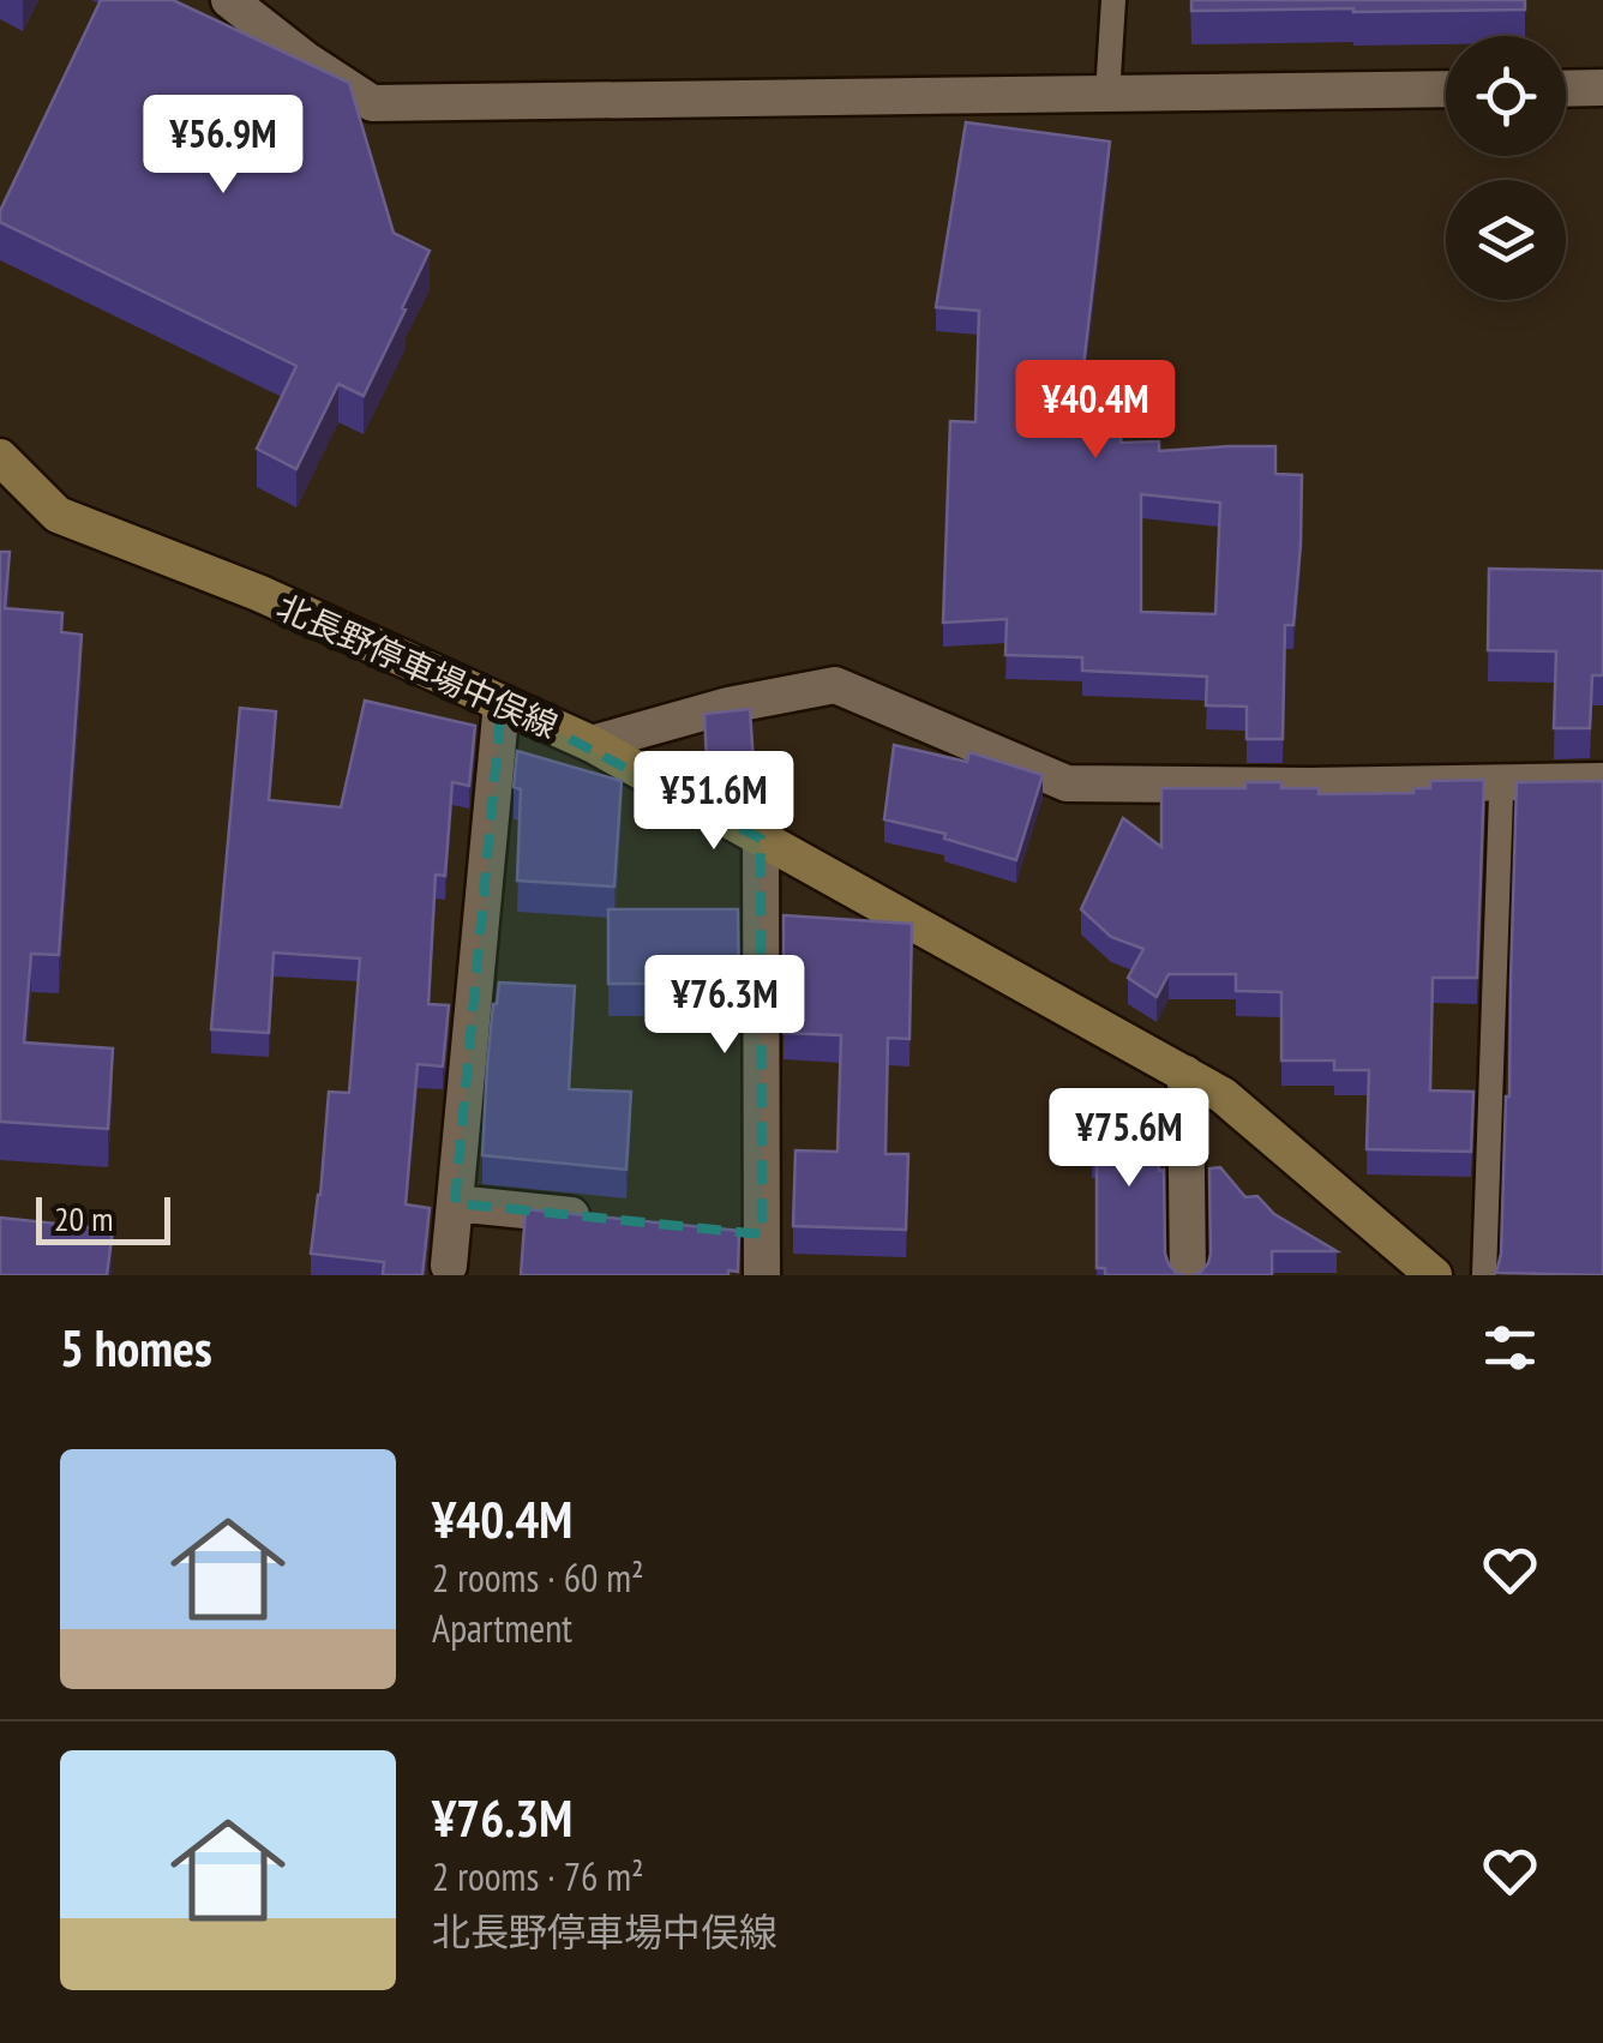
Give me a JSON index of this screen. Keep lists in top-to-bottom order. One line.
{"streets":{"main road":["北長野停車場中俣線"]},"scale_bar":"20 m","page":{"price":["¥56.9M","¥40.4M","¥51.6M","¥76.3M","¥75.6M"],"scale":"20 m","heading":"5 homes","list":[{"name":"¥40.4M","note":"2 rooms · 60 m² · Apartment"},{"name":"¥76.3M","note":"2 rooms · 76 m² · 北長野停車場中俣線"}]}}
